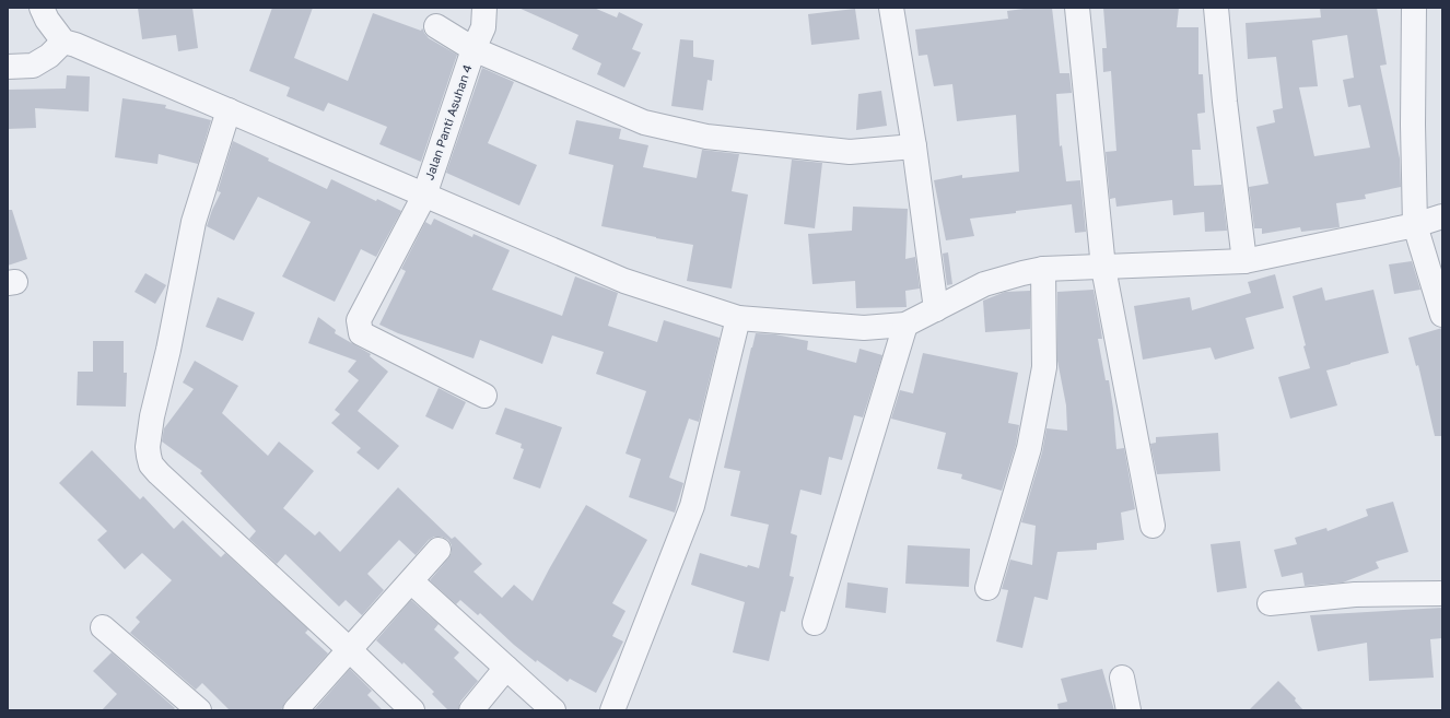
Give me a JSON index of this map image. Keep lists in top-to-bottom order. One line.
{"streets":{"street":["Jalan Panti Asuhan 4"]}}
